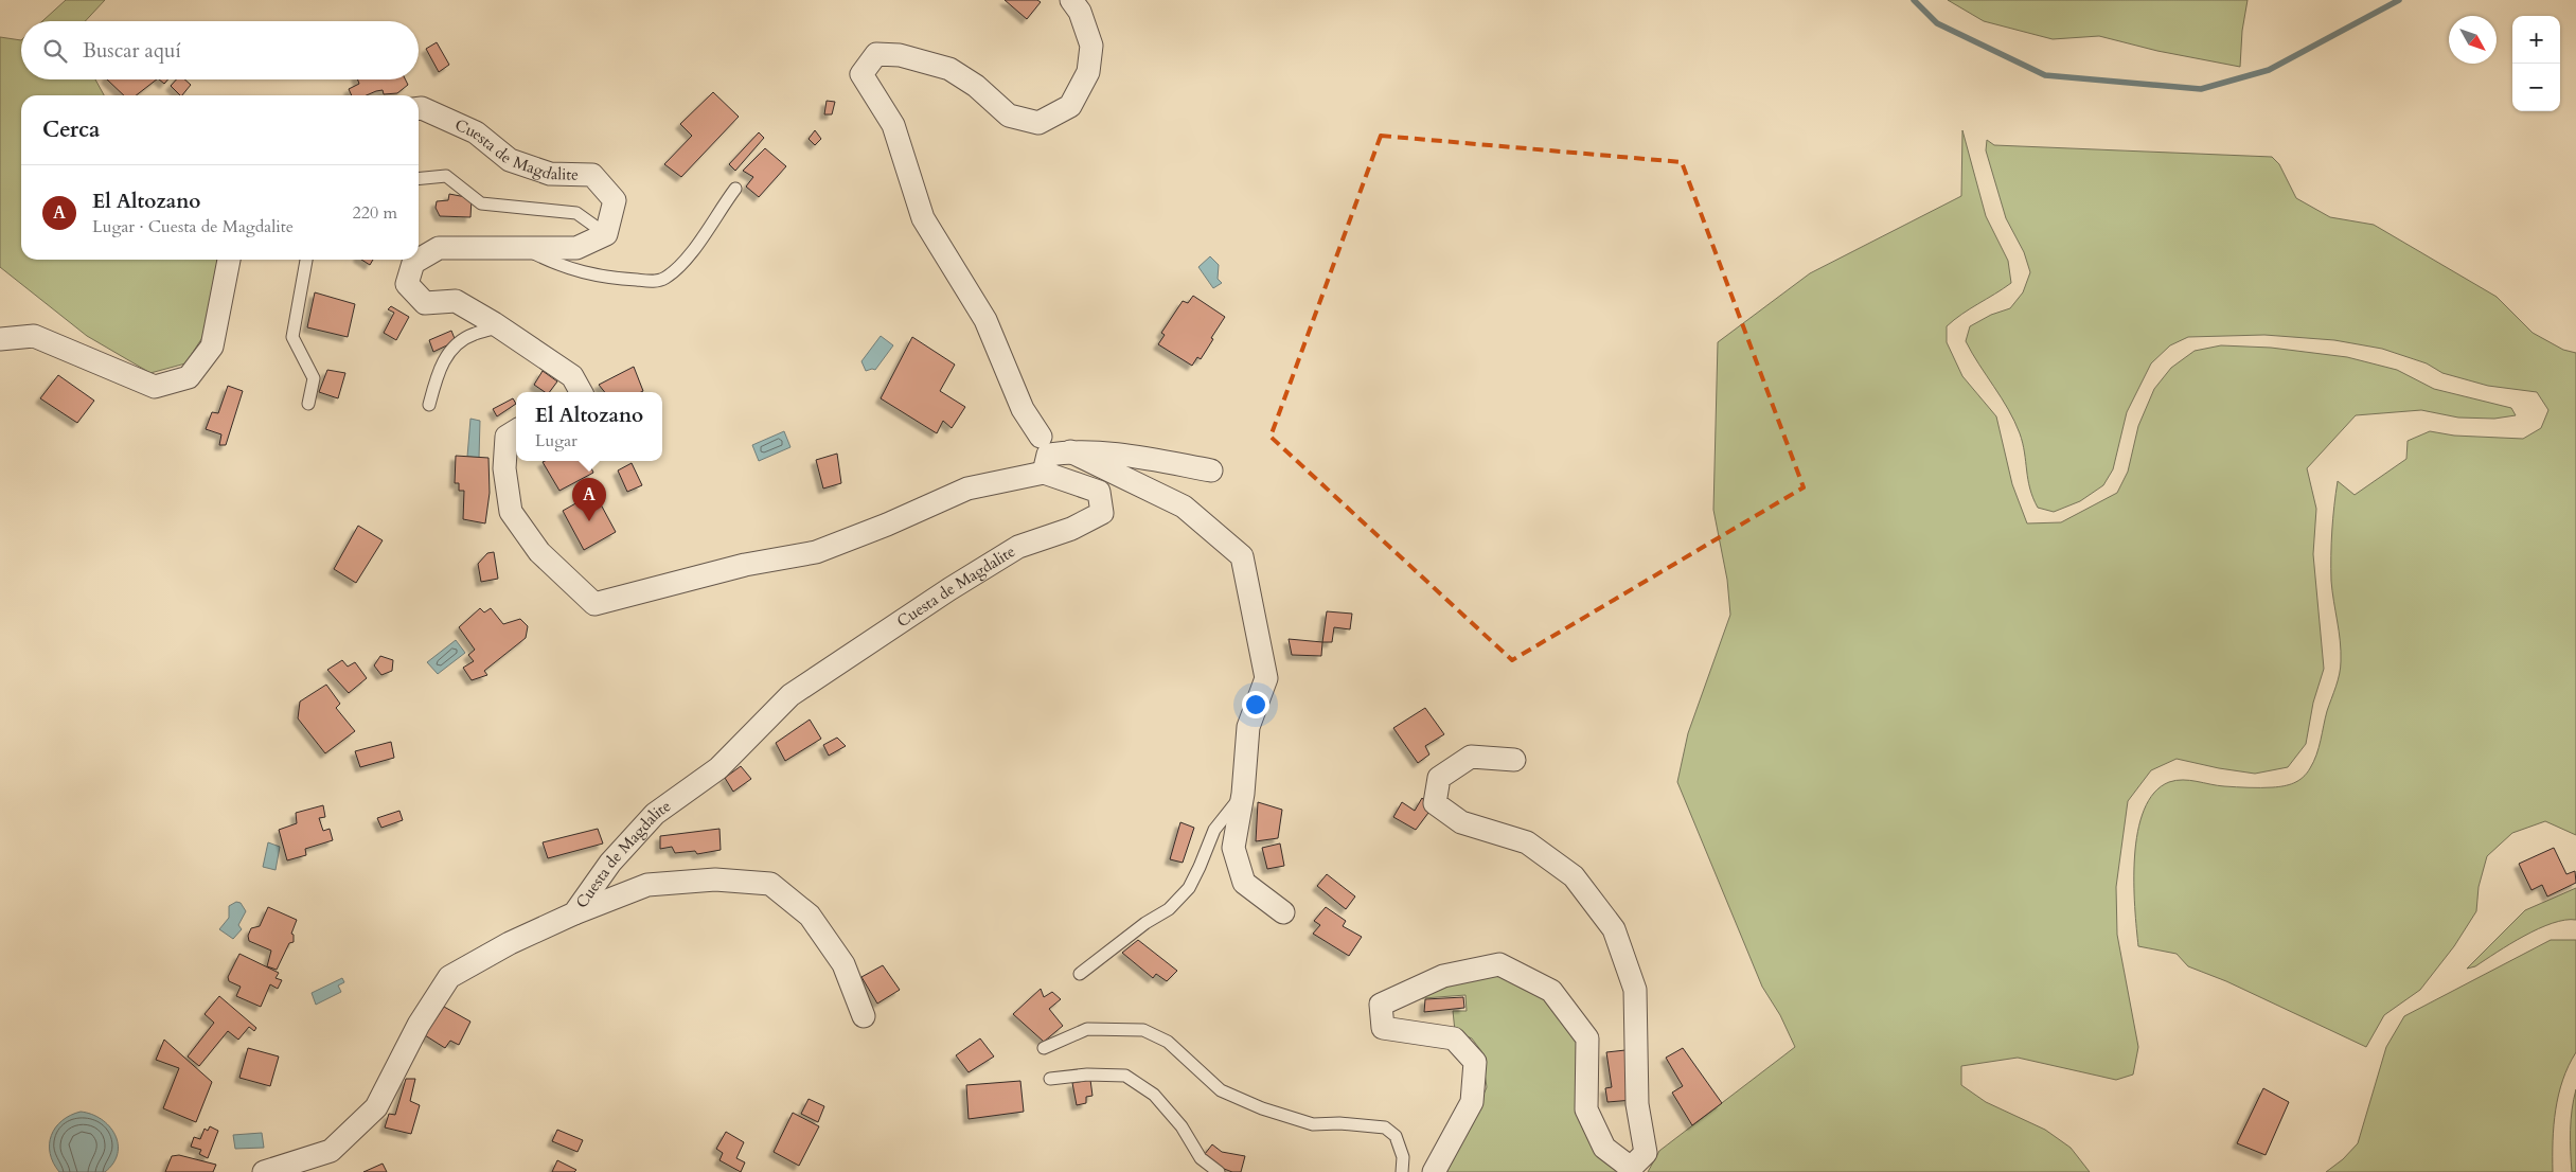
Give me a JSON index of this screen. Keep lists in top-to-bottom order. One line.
{"streets":{"street":["Cuesta de Magdalite"]},"north":"bottom right","page":{"map_buttons":["+","−"],"search":"Buscar aquí","heading":"Cerca","list":[{"mark":"A","name":"El Altozano","note":"Lugar · Cuesta de Magdalite","value":"220 m"}],"popup":["El Altozano","Lugar"],"pins":"A"}}
